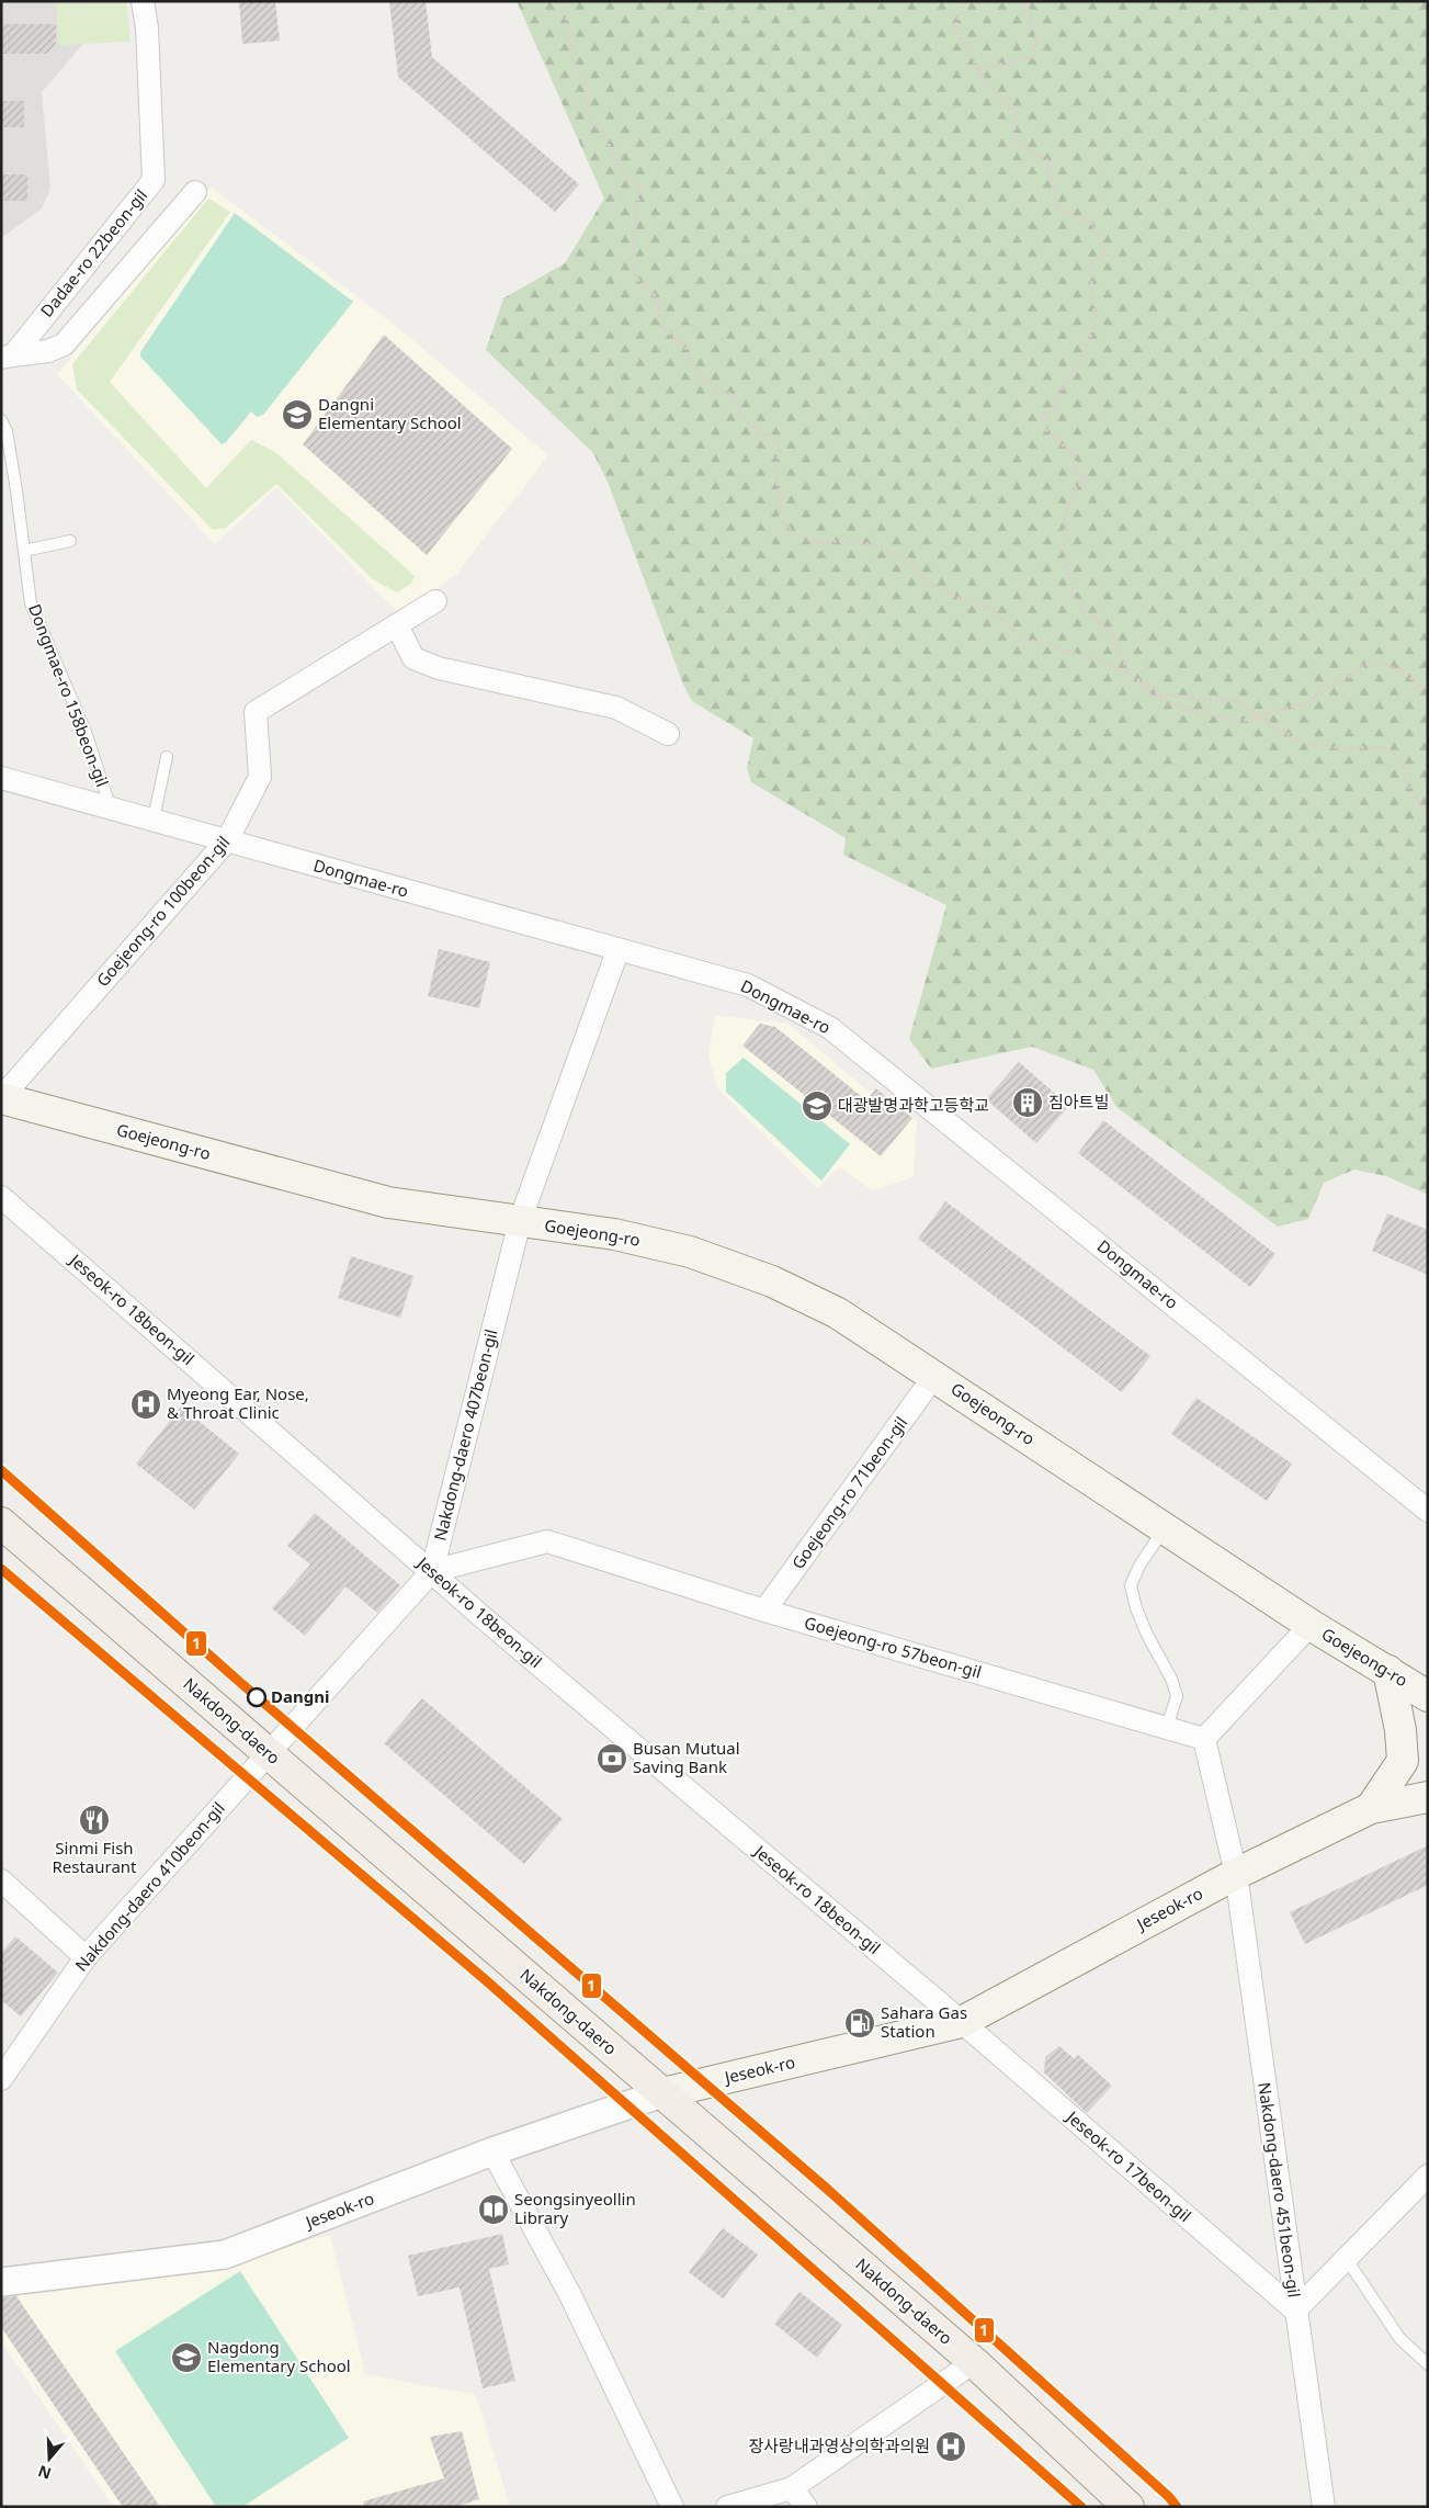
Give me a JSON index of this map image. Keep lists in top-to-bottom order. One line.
{"streets":{"main road":["Goejeong-ro","Nakdong-daero","Jeseok-ro"],"street":["Dadae-ro 22beon-gil","Dongmae-ro","Goejeong-ro 100beon-gil","Jeseok-ro 18beon-gil","Nakdong-daero 407beon-gil","Goejeong-ro 71beon-gil","Goejeong-ro 57beon-gil","Nakdong-daero 410beon-gil","Jeseok-ro 17beon-gil","Nakdong-daero 451beon-gil"],"lane":["Dongmae-ro 158beon-gil"]},"crossings":[["Dongmae-ro 158beon-gil","Dongmae-ro"],["Dongmae-ro","Goejeong-ro 100beon-gil"],["Dongmae-ro","Goejeong-ro"],["Goejeong-ro 100beon-gil","Goejeong-ro"],["Goejeong-ro","Nakdong-daero 407beon-gil"],["Goejeong-ro","Goejeong-ro 71beon-gil"],["Jeseok-ro 18beon-gil","Nakdong-daero 407beon-gil"],["Jeseok-ro 18beon-gil","Goejeong-ro 57beon-gil"],["Jeseok-ro 18beon-gil","Jeseok-ro"],["Jeseok-ro 18beon-gil","Jeseok-ro 17beon-gil"],["Nakdong-daero 407beon-gil","Goejeong-ro 57beon-gil"],["Nakdong-daero 407beon-gil","Nakdong-daero"],["Nakdong-daero 407beon-gil","Nakdong-daero 410beon-gil"],["Goejeong-ro 71beon-gil","Goejeong-ro 57beon-gil"],["Goejeong-ro 57beon-gil","Nakdong-daero 451beon-gil"],["Nakdong-daero","Nakdong-daero 410beon-gil"],["Nakdong-daero","Jeseok-ro"],["Jeseok-ro","Jeseok-ro 17beon-gil"],["Jeseok-ro","Nakdong-daero 451beon-gil"],["Jeseok-ro 17beon-gil","Nakdong-daero 451beon-gil"]],"places":{"school or university":["Dangni Elementary School","대광발명과학고등학교","Nagdong Elementary School"],"building":["짐아트빌"],"hospital":["Myeong Ear, Nose, & Throat Clinic","장사랑내과영상의학과의원"],"other":["Dangni"],"bank":["Busan Mutual Saving Bank"],"restaurant":["Sinmi Fish Restaurant"],"fuel station":["Sahara Gas Station"],"library":["Seongsinyeollin Library"]},"lines":["transit line 1"],"north":"bottom"}
